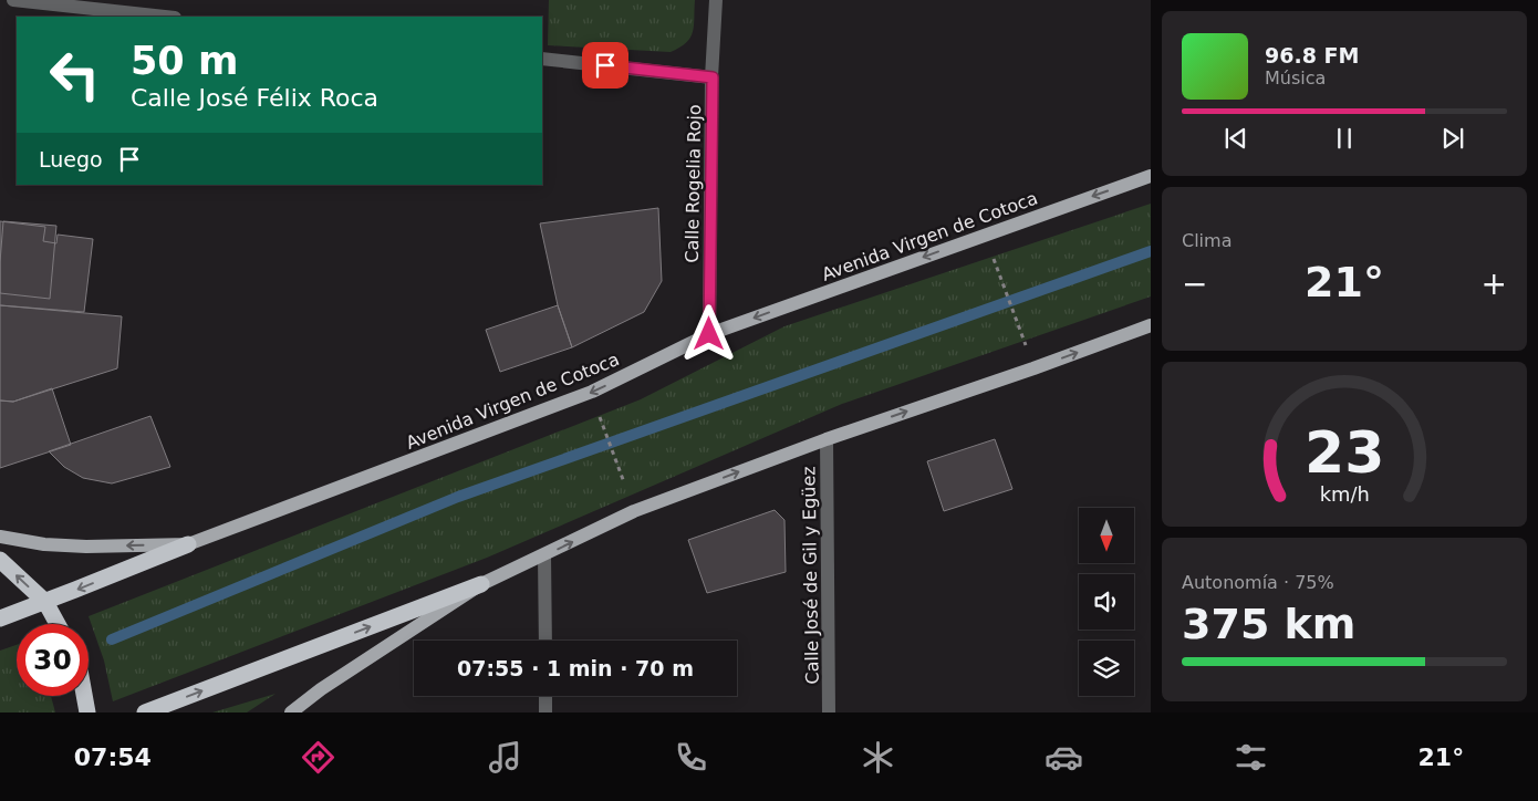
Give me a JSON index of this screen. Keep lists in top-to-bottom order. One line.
{"streets":{"main road":["Avenida Virgen de Cotoca"],"street":["Calle Rogelia Rojo","Calle José de Gil y Egüez"]},"crossings":[["Calle Rogelia Rojo","Avenida Virgen de Cotoca"]],"one_way":["Avenida Virgen de Cotoca"],"north":"bottom","page":{"turn":["50 m","Calle José Félix Roca"],"song":["96.8 FM","Música"],"then":"Luego","tile":["Clima",["Autonomía · 75%","375 km"]],"heat":["−","21°","+"],"limit":"30","trip":"07:55 · 1 min · 70 m","tabs":["07:54","21°"],"gauge":["23","km/h"]}}
